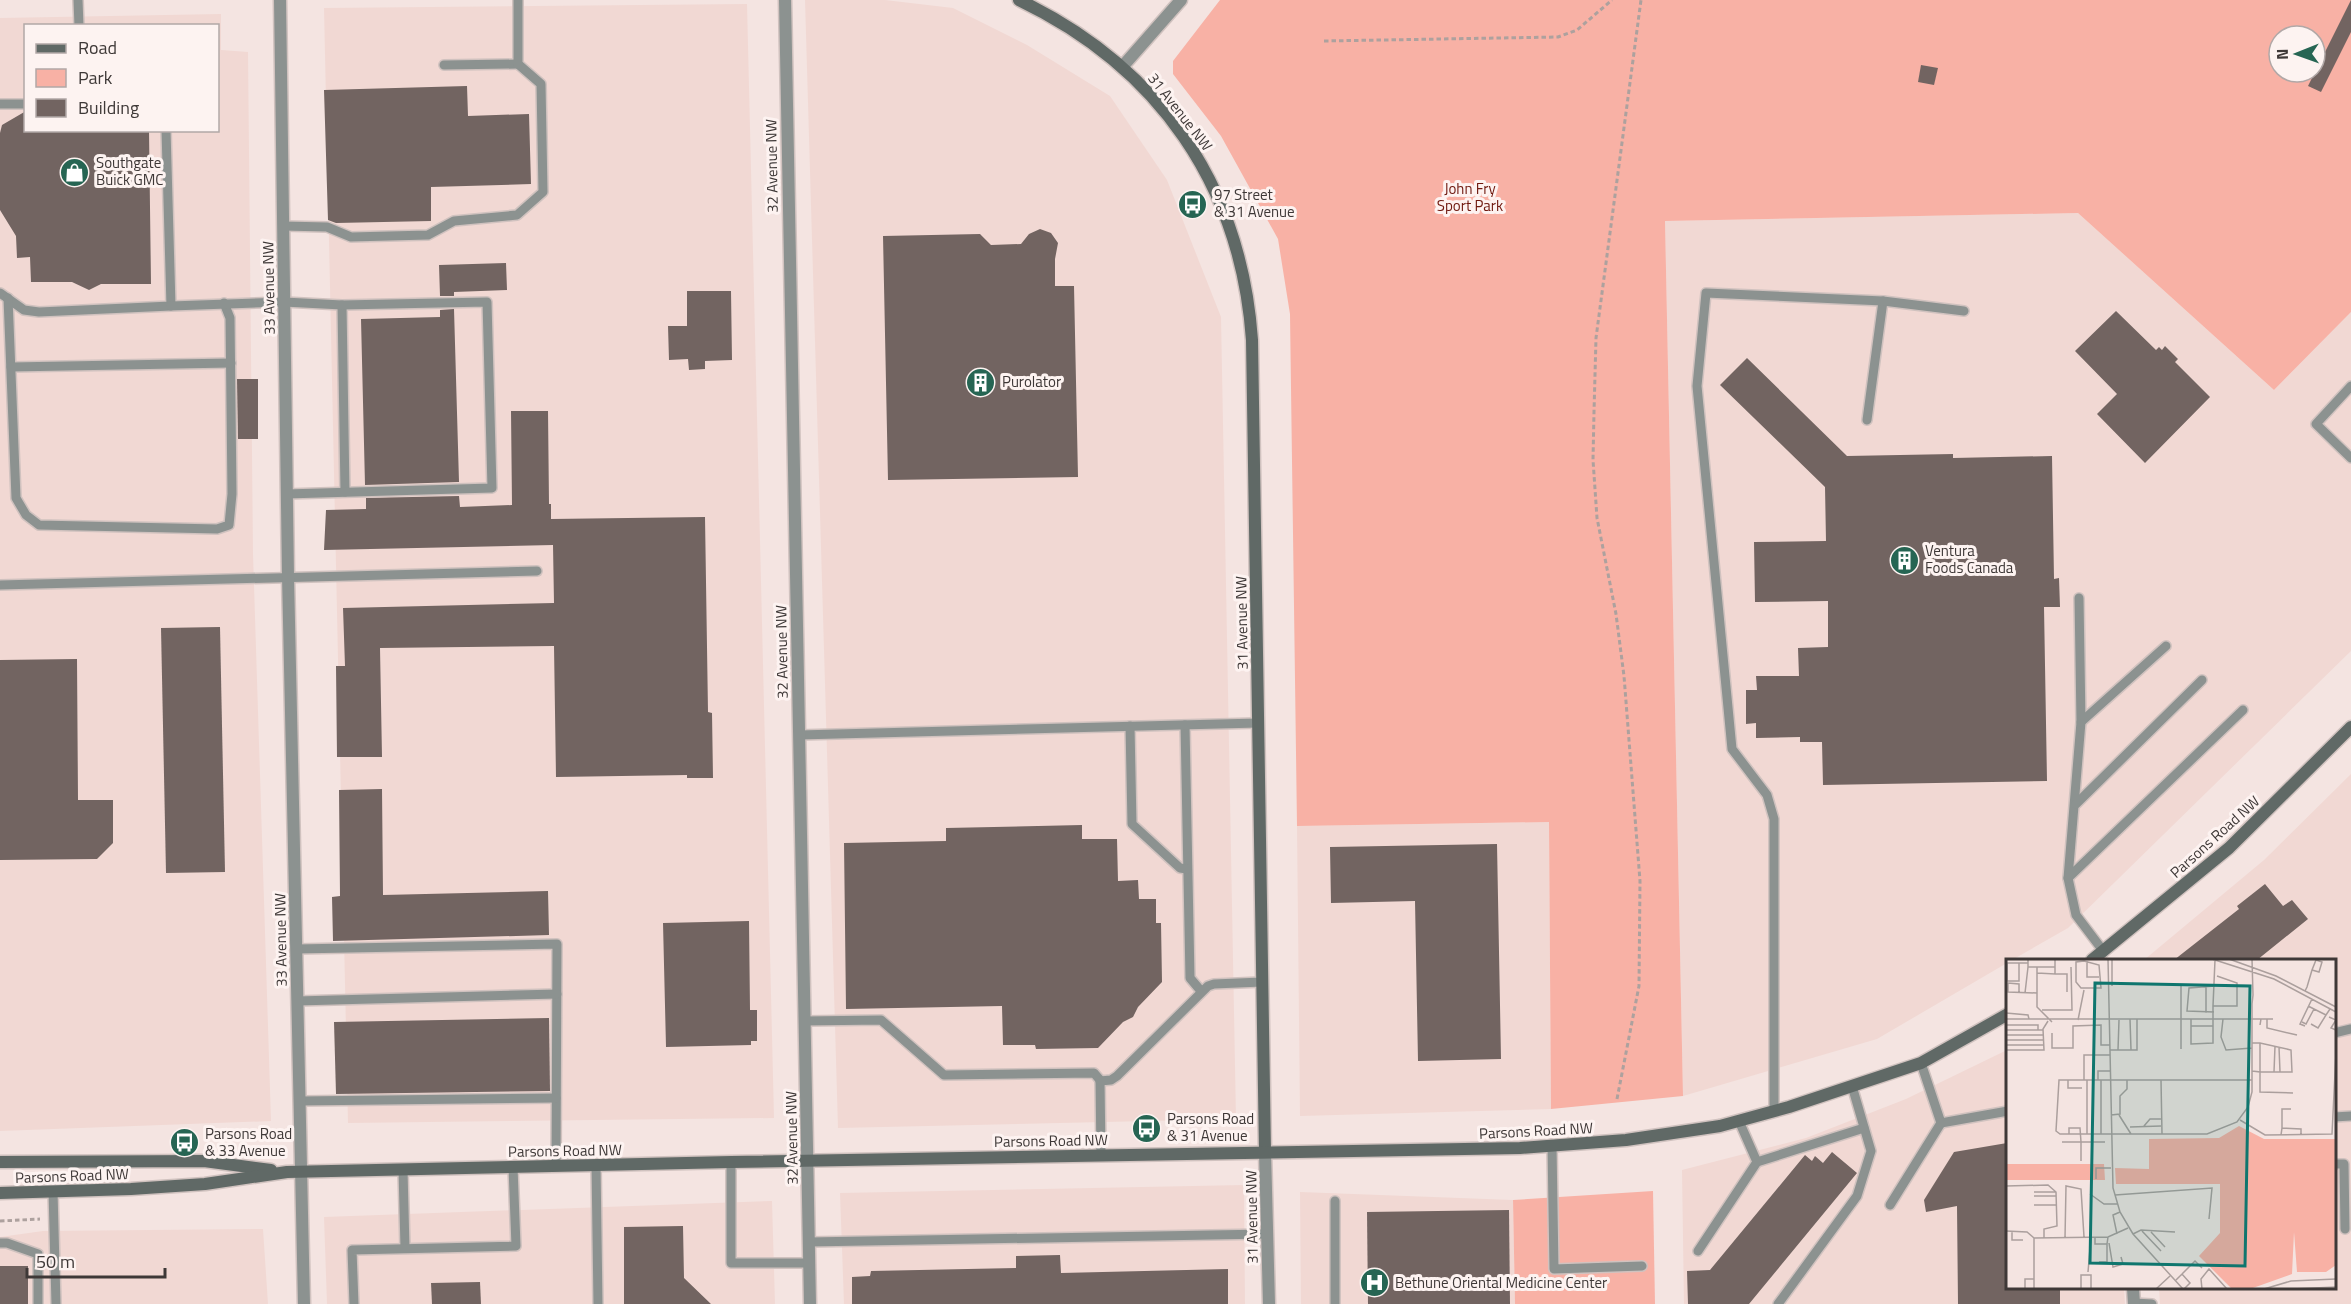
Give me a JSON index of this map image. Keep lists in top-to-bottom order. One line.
{"streets":{"main road":["31 Avenue NW","Parsons Road NW"],"street":["32 Avenue NW","33 Avenue NW"]},"crossings":[["31 Avenue NW","Parsons Road NW"],["32 Avenue NW","Parsons Road NW"],["33 Avenue NW","Parsons Road NW"]],"parks":["John Fry Sport Park"],"places":{"shop":["Southgate Buick GMC"],"bus stop":["97 Street & 31 Avenue","Parsons Road & 31 Avenue","Parsons Road & 33 Avenue"],"building":["Purolator","Ventura Foods Canada"],"hospital":["Bethune Oriental Medicine Center"]},"legend":["Road","Park","Building"],"scale_bar":"50 m","north":"left"}
